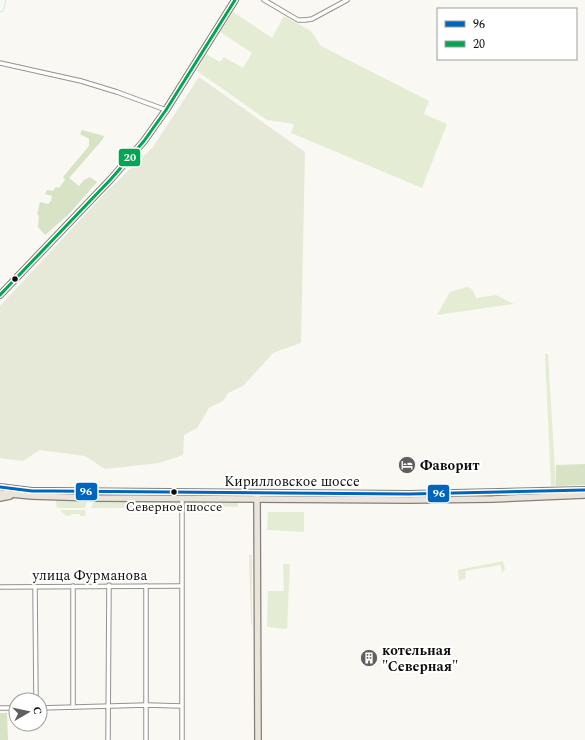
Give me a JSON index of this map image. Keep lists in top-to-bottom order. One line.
{"streets":{"main road":["Кирилловское шоссе"],"street":["улица Фурманова"]},"places":{"hotel":["Фаворит"],"other":["Северное шоссе"],"building":["котельная \"Северная\""]},"lines":["transit line 20","transit line 96"],"legend":["96","20"],"north":"right"}
